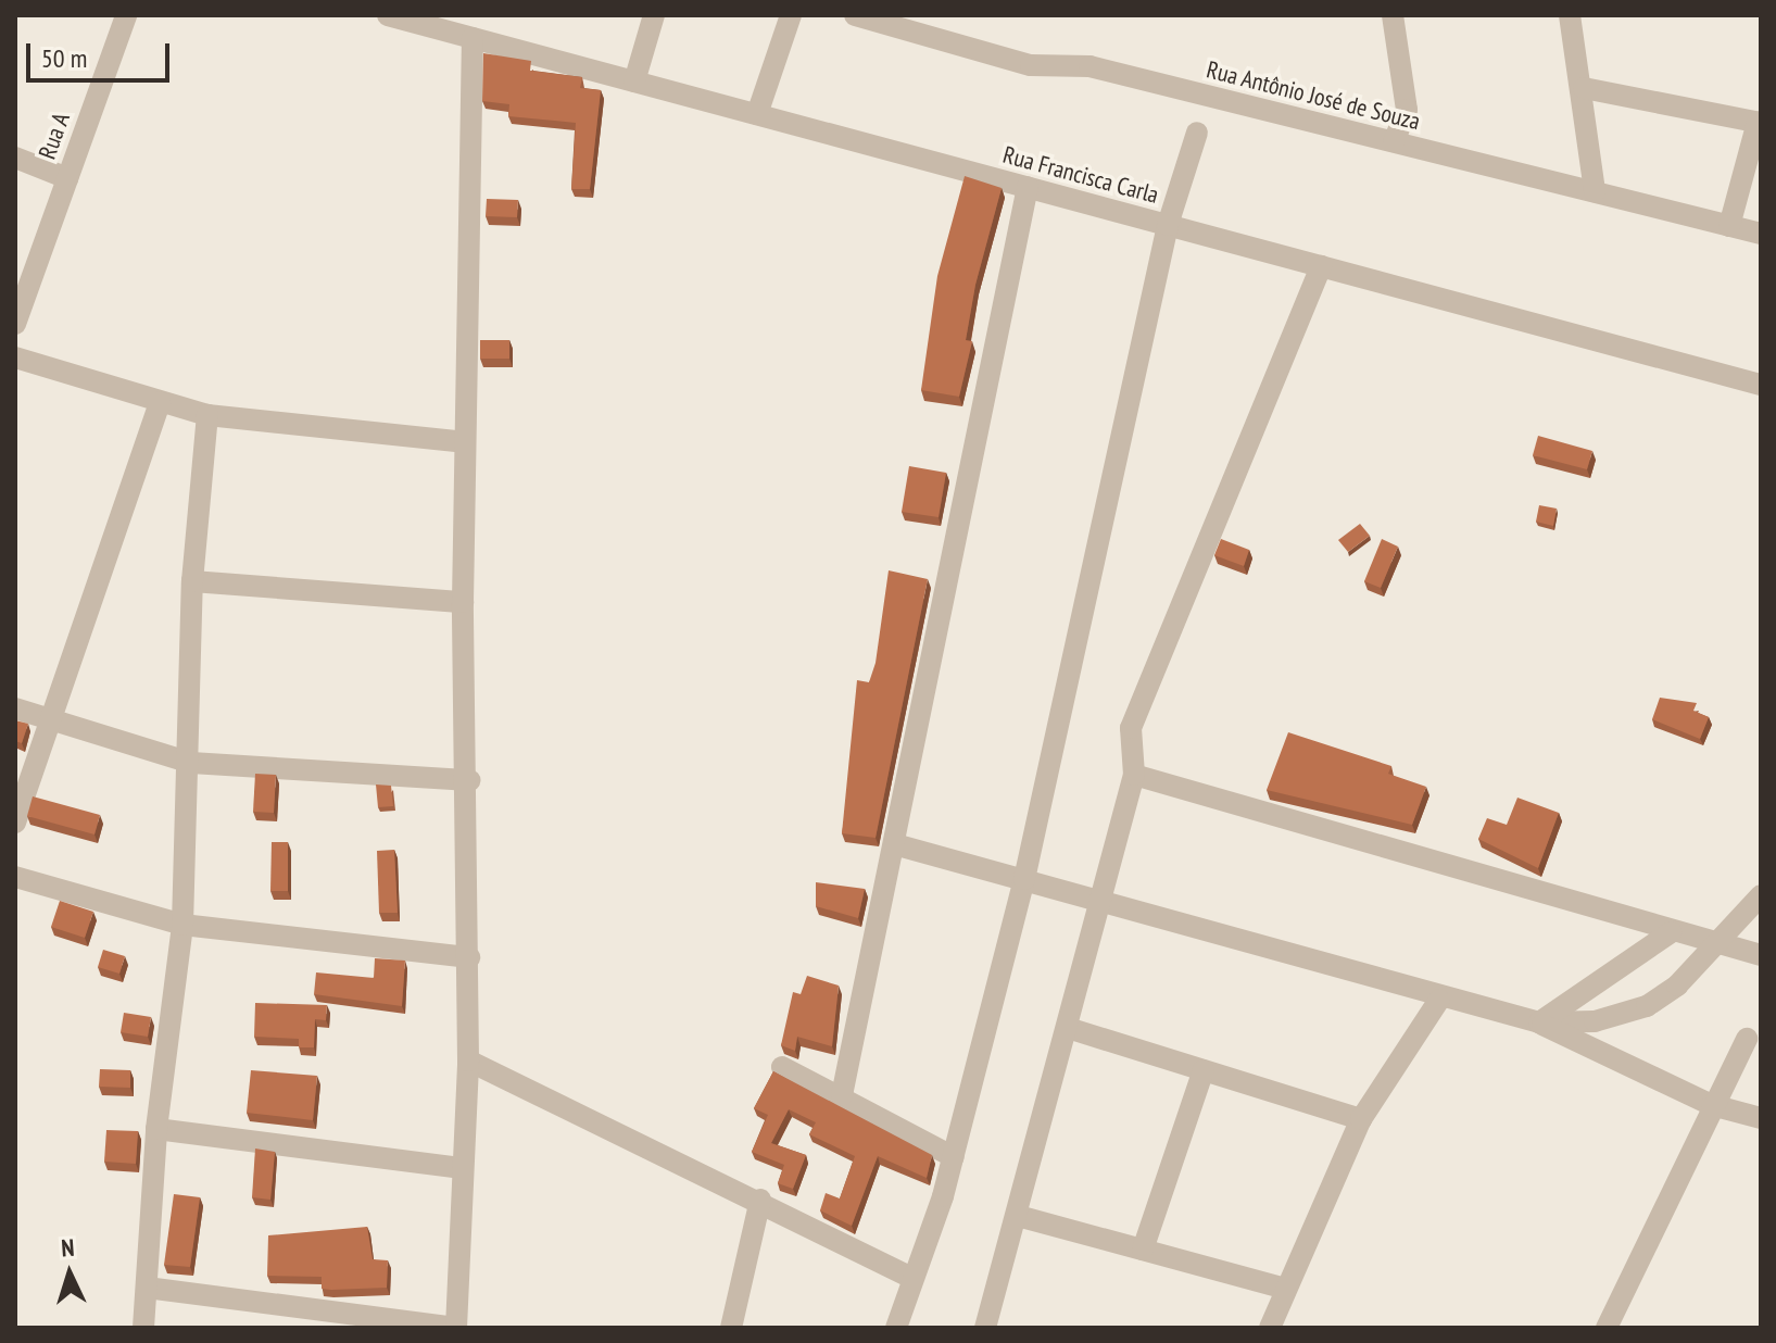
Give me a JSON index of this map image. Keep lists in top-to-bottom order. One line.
{"streets":{"street":["Rua Antônio José de Souza","Rua A","Rua Francisca Carla"]},"scale_bar":"50 m","north":"top"}
